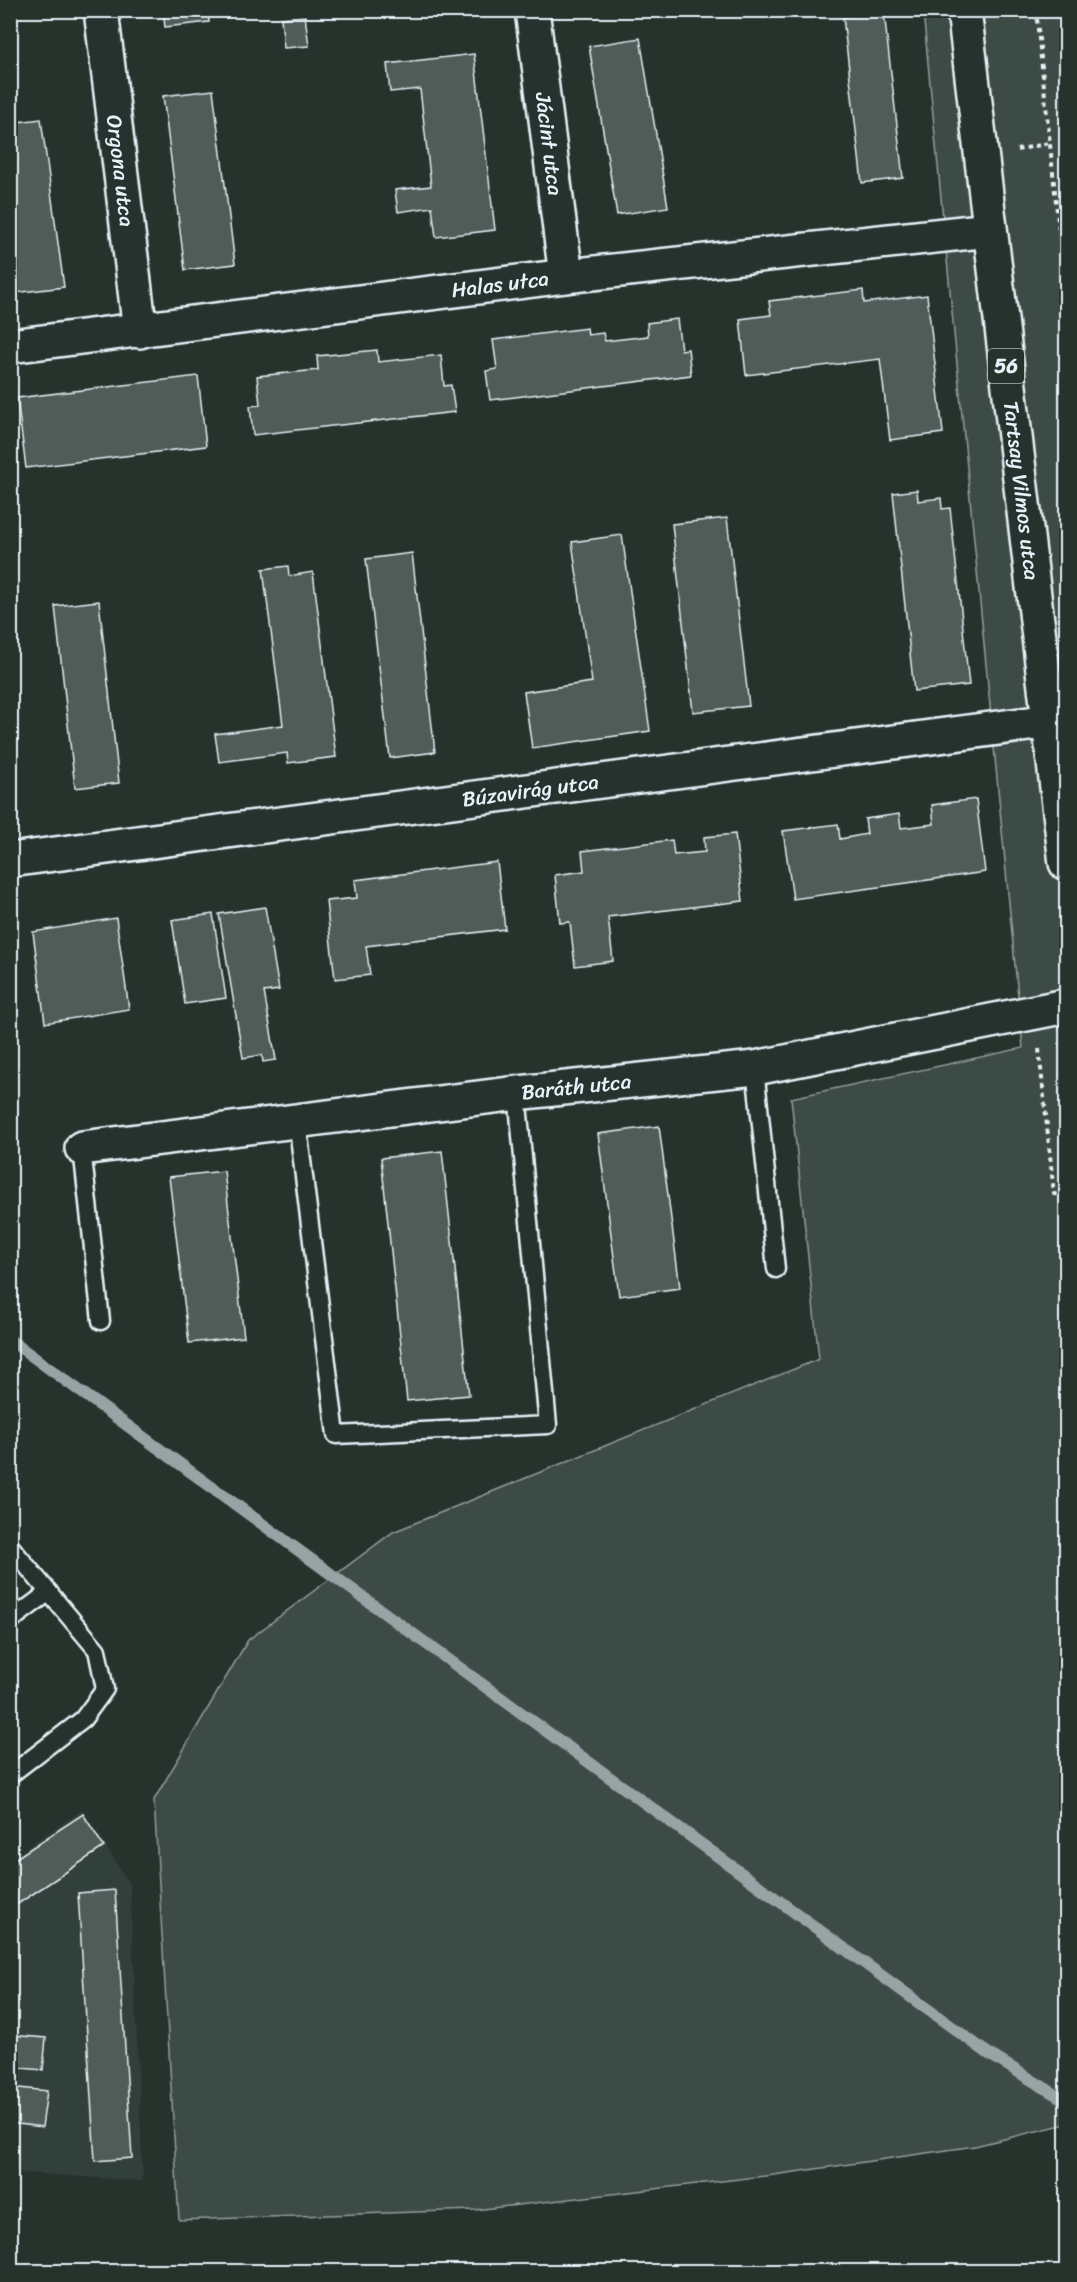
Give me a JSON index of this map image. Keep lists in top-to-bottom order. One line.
{"streets":{"street":["Jácint utca","Orgona utca","Halas utca","56","Tartsay Vilmos utca","Búzavirág utca","Baráth utca"]},"crossings":[["Jácint utca","Halas utca"],["Orgona utca","Halas utca"],["Halas utca","Tartsay Vilmos utca"],["Tartsay Vilmos utca","Búzavirág utca"]]}
